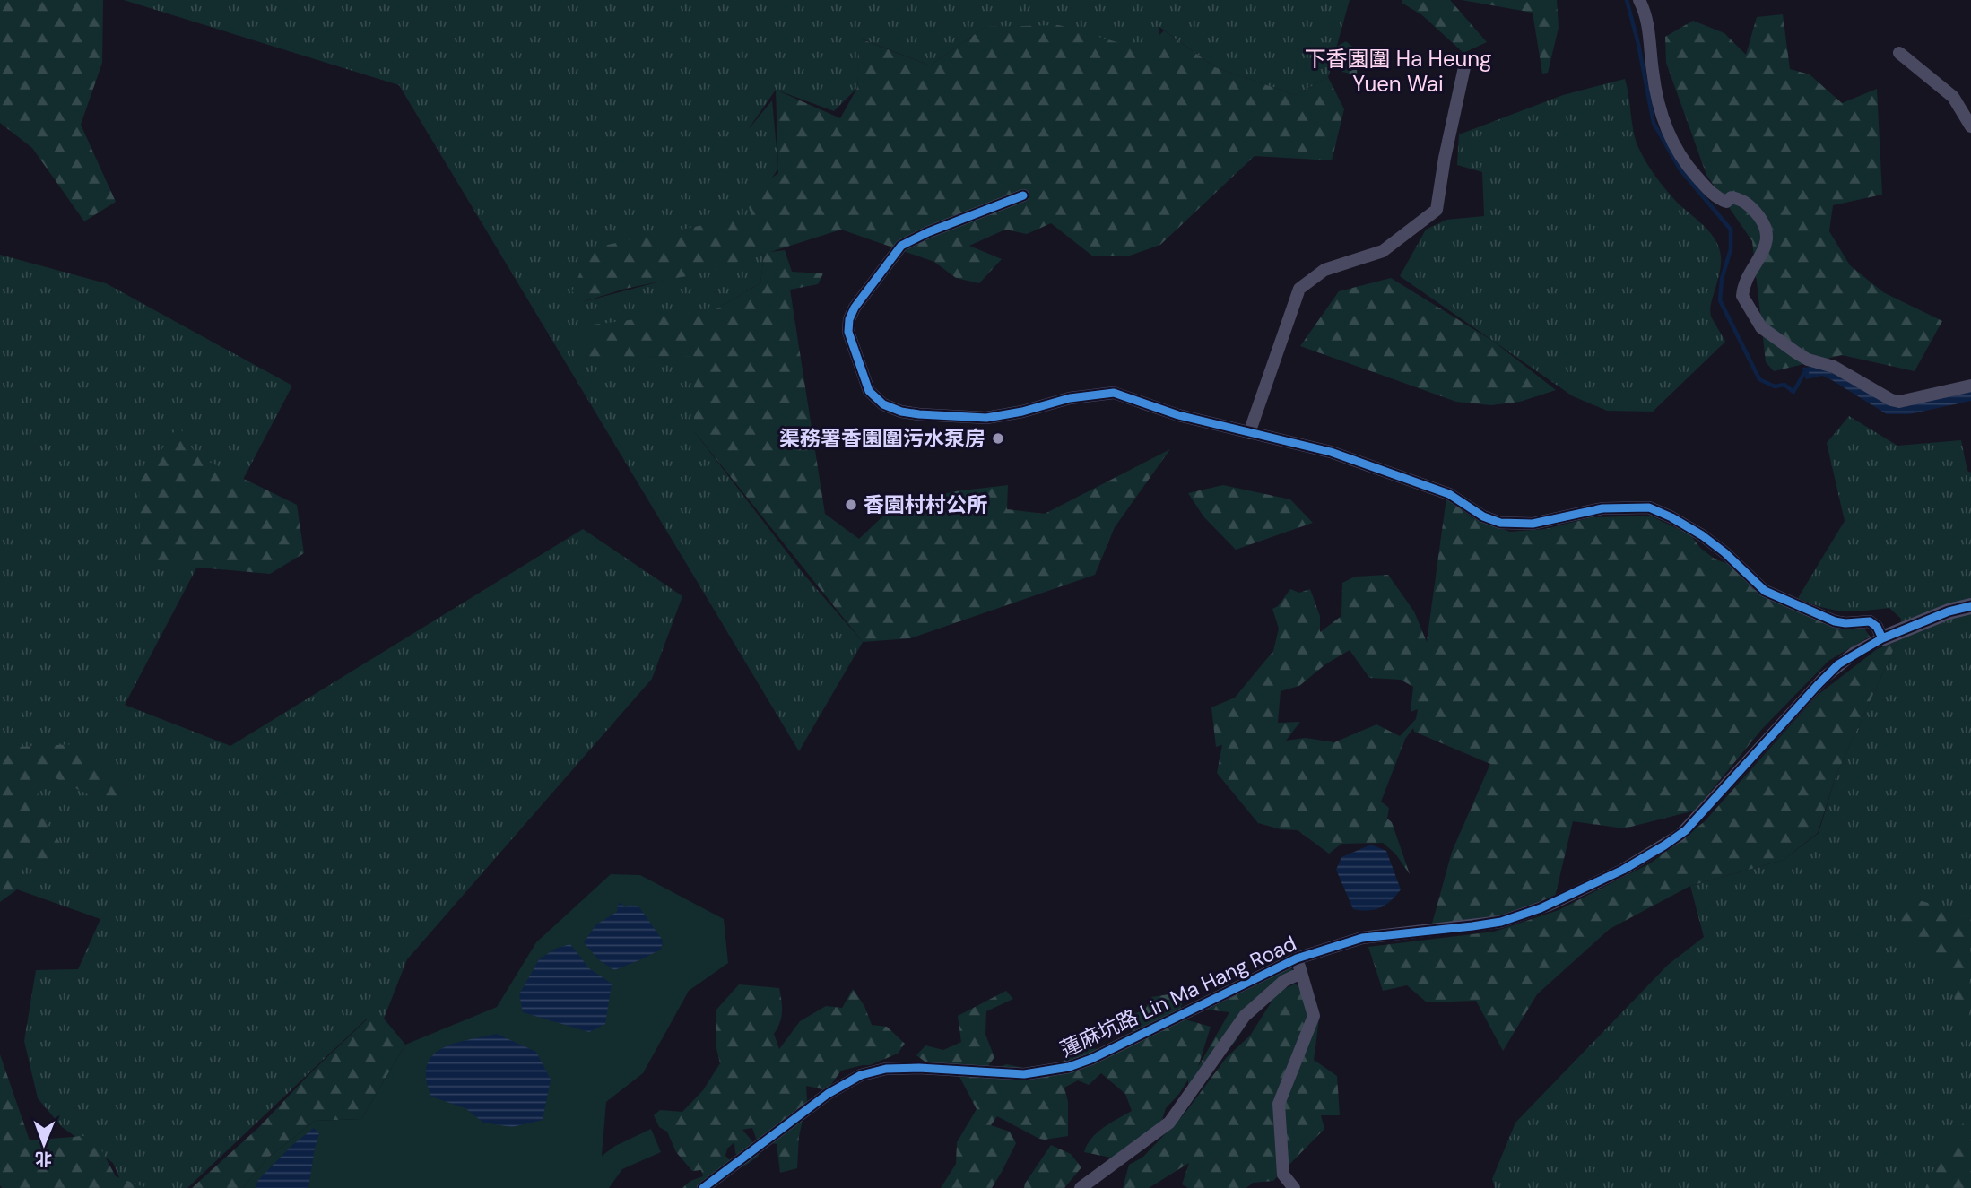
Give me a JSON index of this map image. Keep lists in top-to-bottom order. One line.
{"streets":{"street":["蓮麻坑路 Lin Ma Hang Road"]},"districts":["下香園圍 Ha Heung Yuen Wai"],"places":["渠務署香園圍污水泵房","香園村村公所"],"north":"bottom"}
